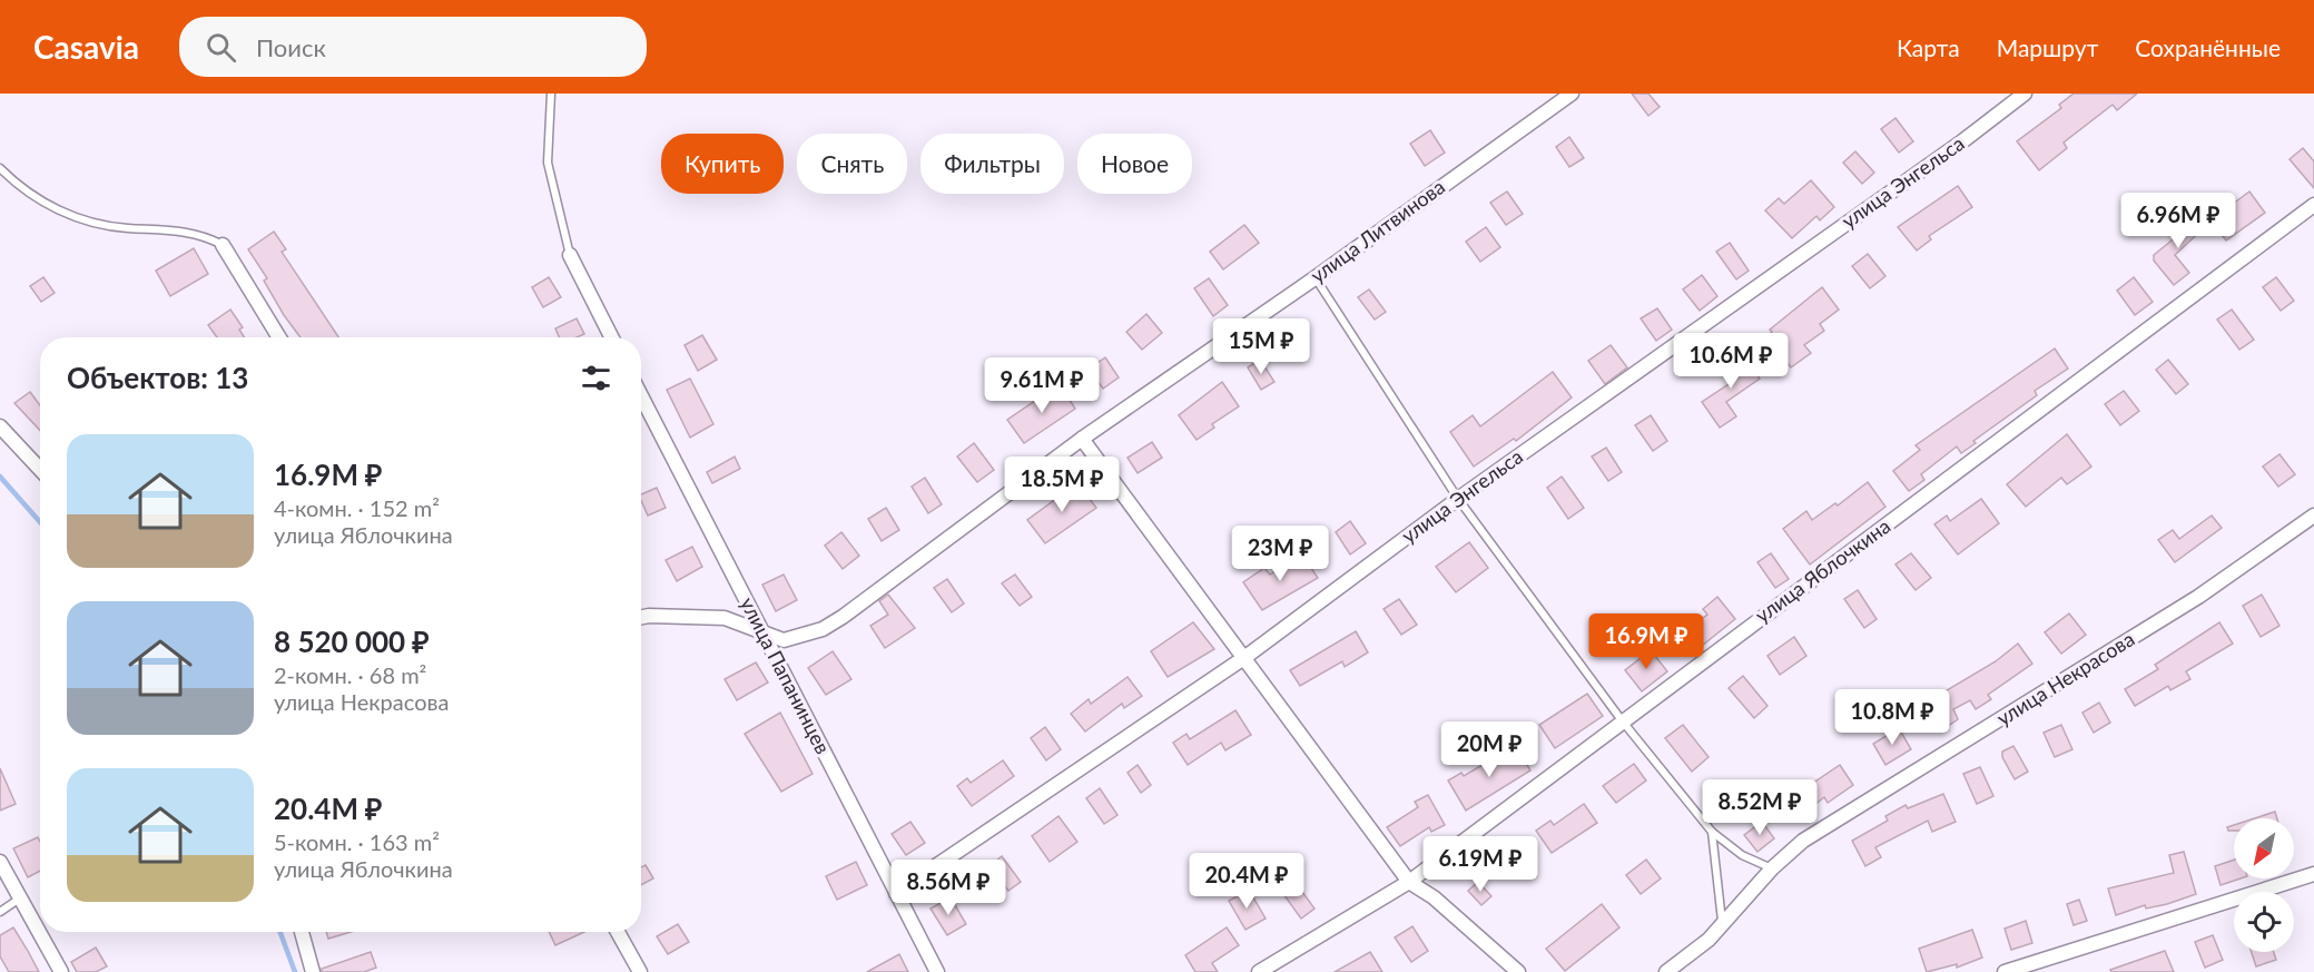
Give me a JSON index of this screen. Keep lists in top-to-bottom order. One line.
{"streets":{"street":["улица Энгельса","улица Литвинова","улица Яблочкина","улица Папанинцев","улица Некрасова"]},"crossings":[["улица Энгельса","улица Папанинцев"],["улица Литвинова","улица Папанинцев"]],"north":"bottom left","page":{"header":"Casavia","search":"Поиск","nav":["Карта","Маршрут","Сохранённые"],"chip":["Купить","Снять","Фильтры","Новое"],"price":["6.96M ₽","15M ₽","10.6M ₽","9.61M ₽","18.5M ₽","23M ₽","16.9M ₽","10.8M ₽","20M ₽","8.52M ₽","6.19M ₽","20.4M ₽","8.56M ₽"],"heading":"Объектов: 13","list":[{"name":"16.9M ₽","note":"4-комн. · 152 m² · улица Яблочкина"},{"name":"8 520 000 ₽","note":"2-комн. · 68 m² · улица Некрасова"},{"name":"20.4M ₽","note":"5-комн. · 163 m² · улица Яблочкина"}]}}
